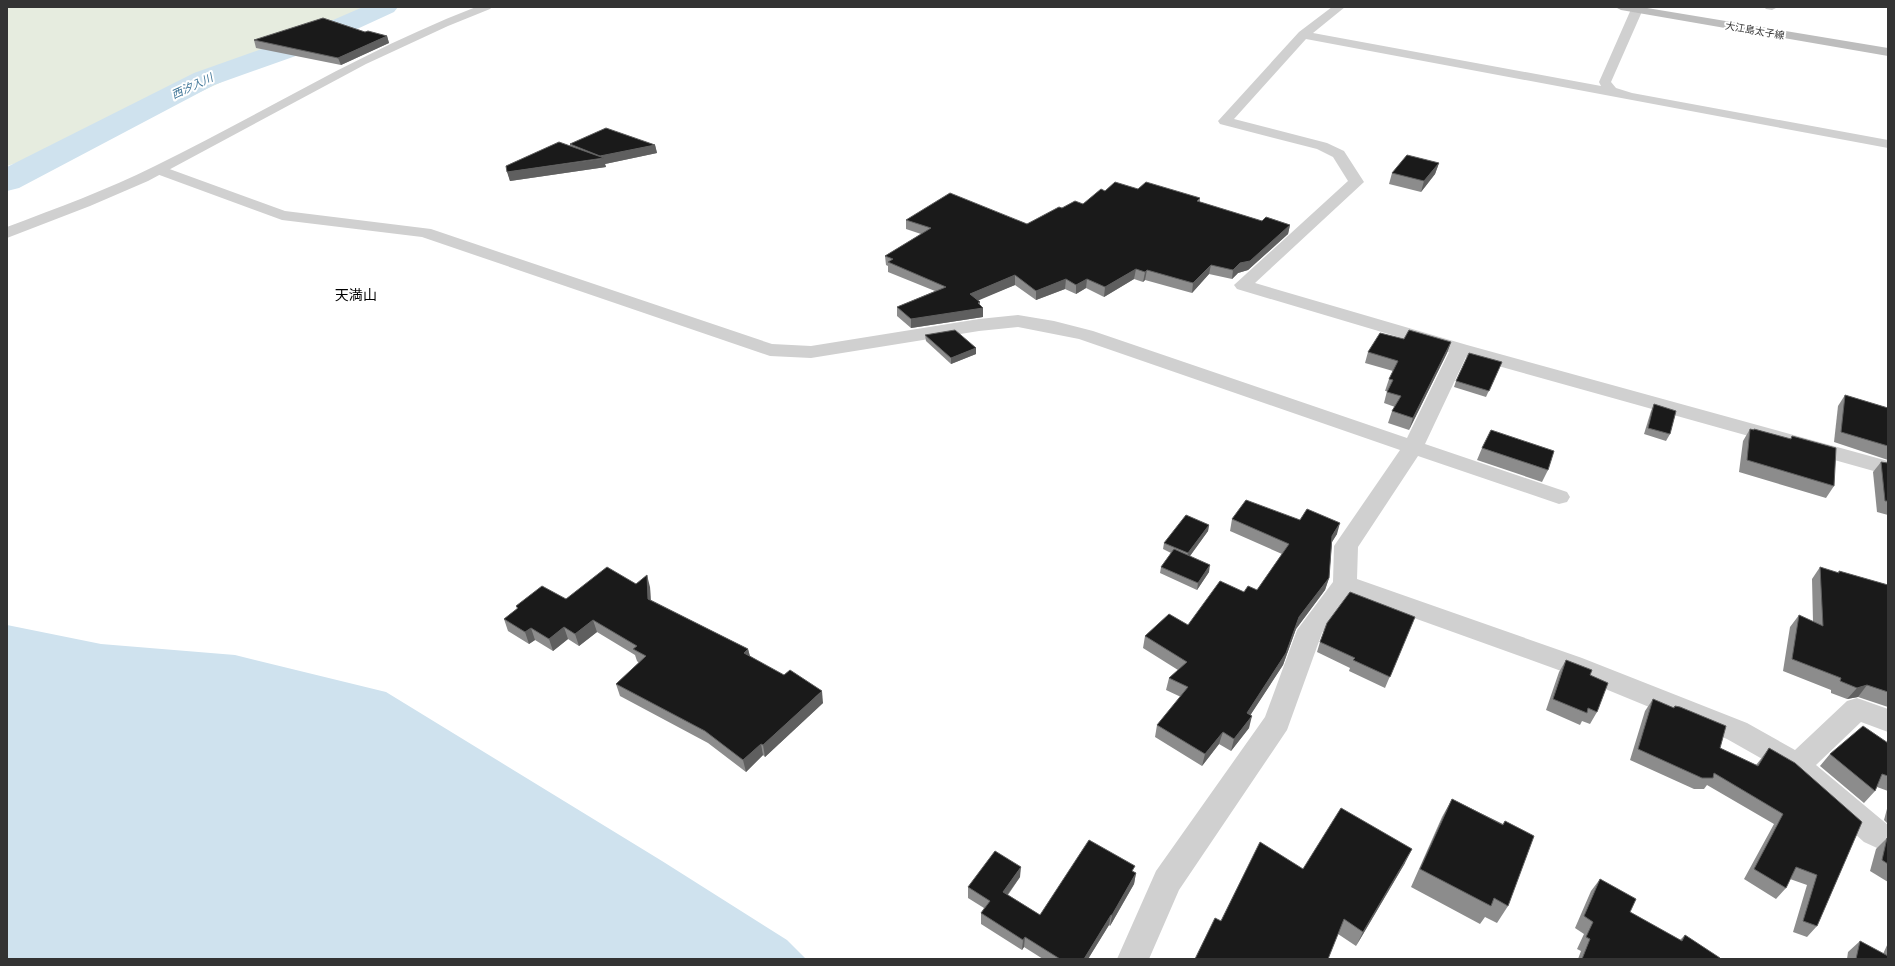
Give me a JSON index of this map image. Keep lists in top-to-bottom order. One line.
{"streets":{"main road":["大江島太子線"]},"districts":["天満山"],"water":["西汐入川"]}
